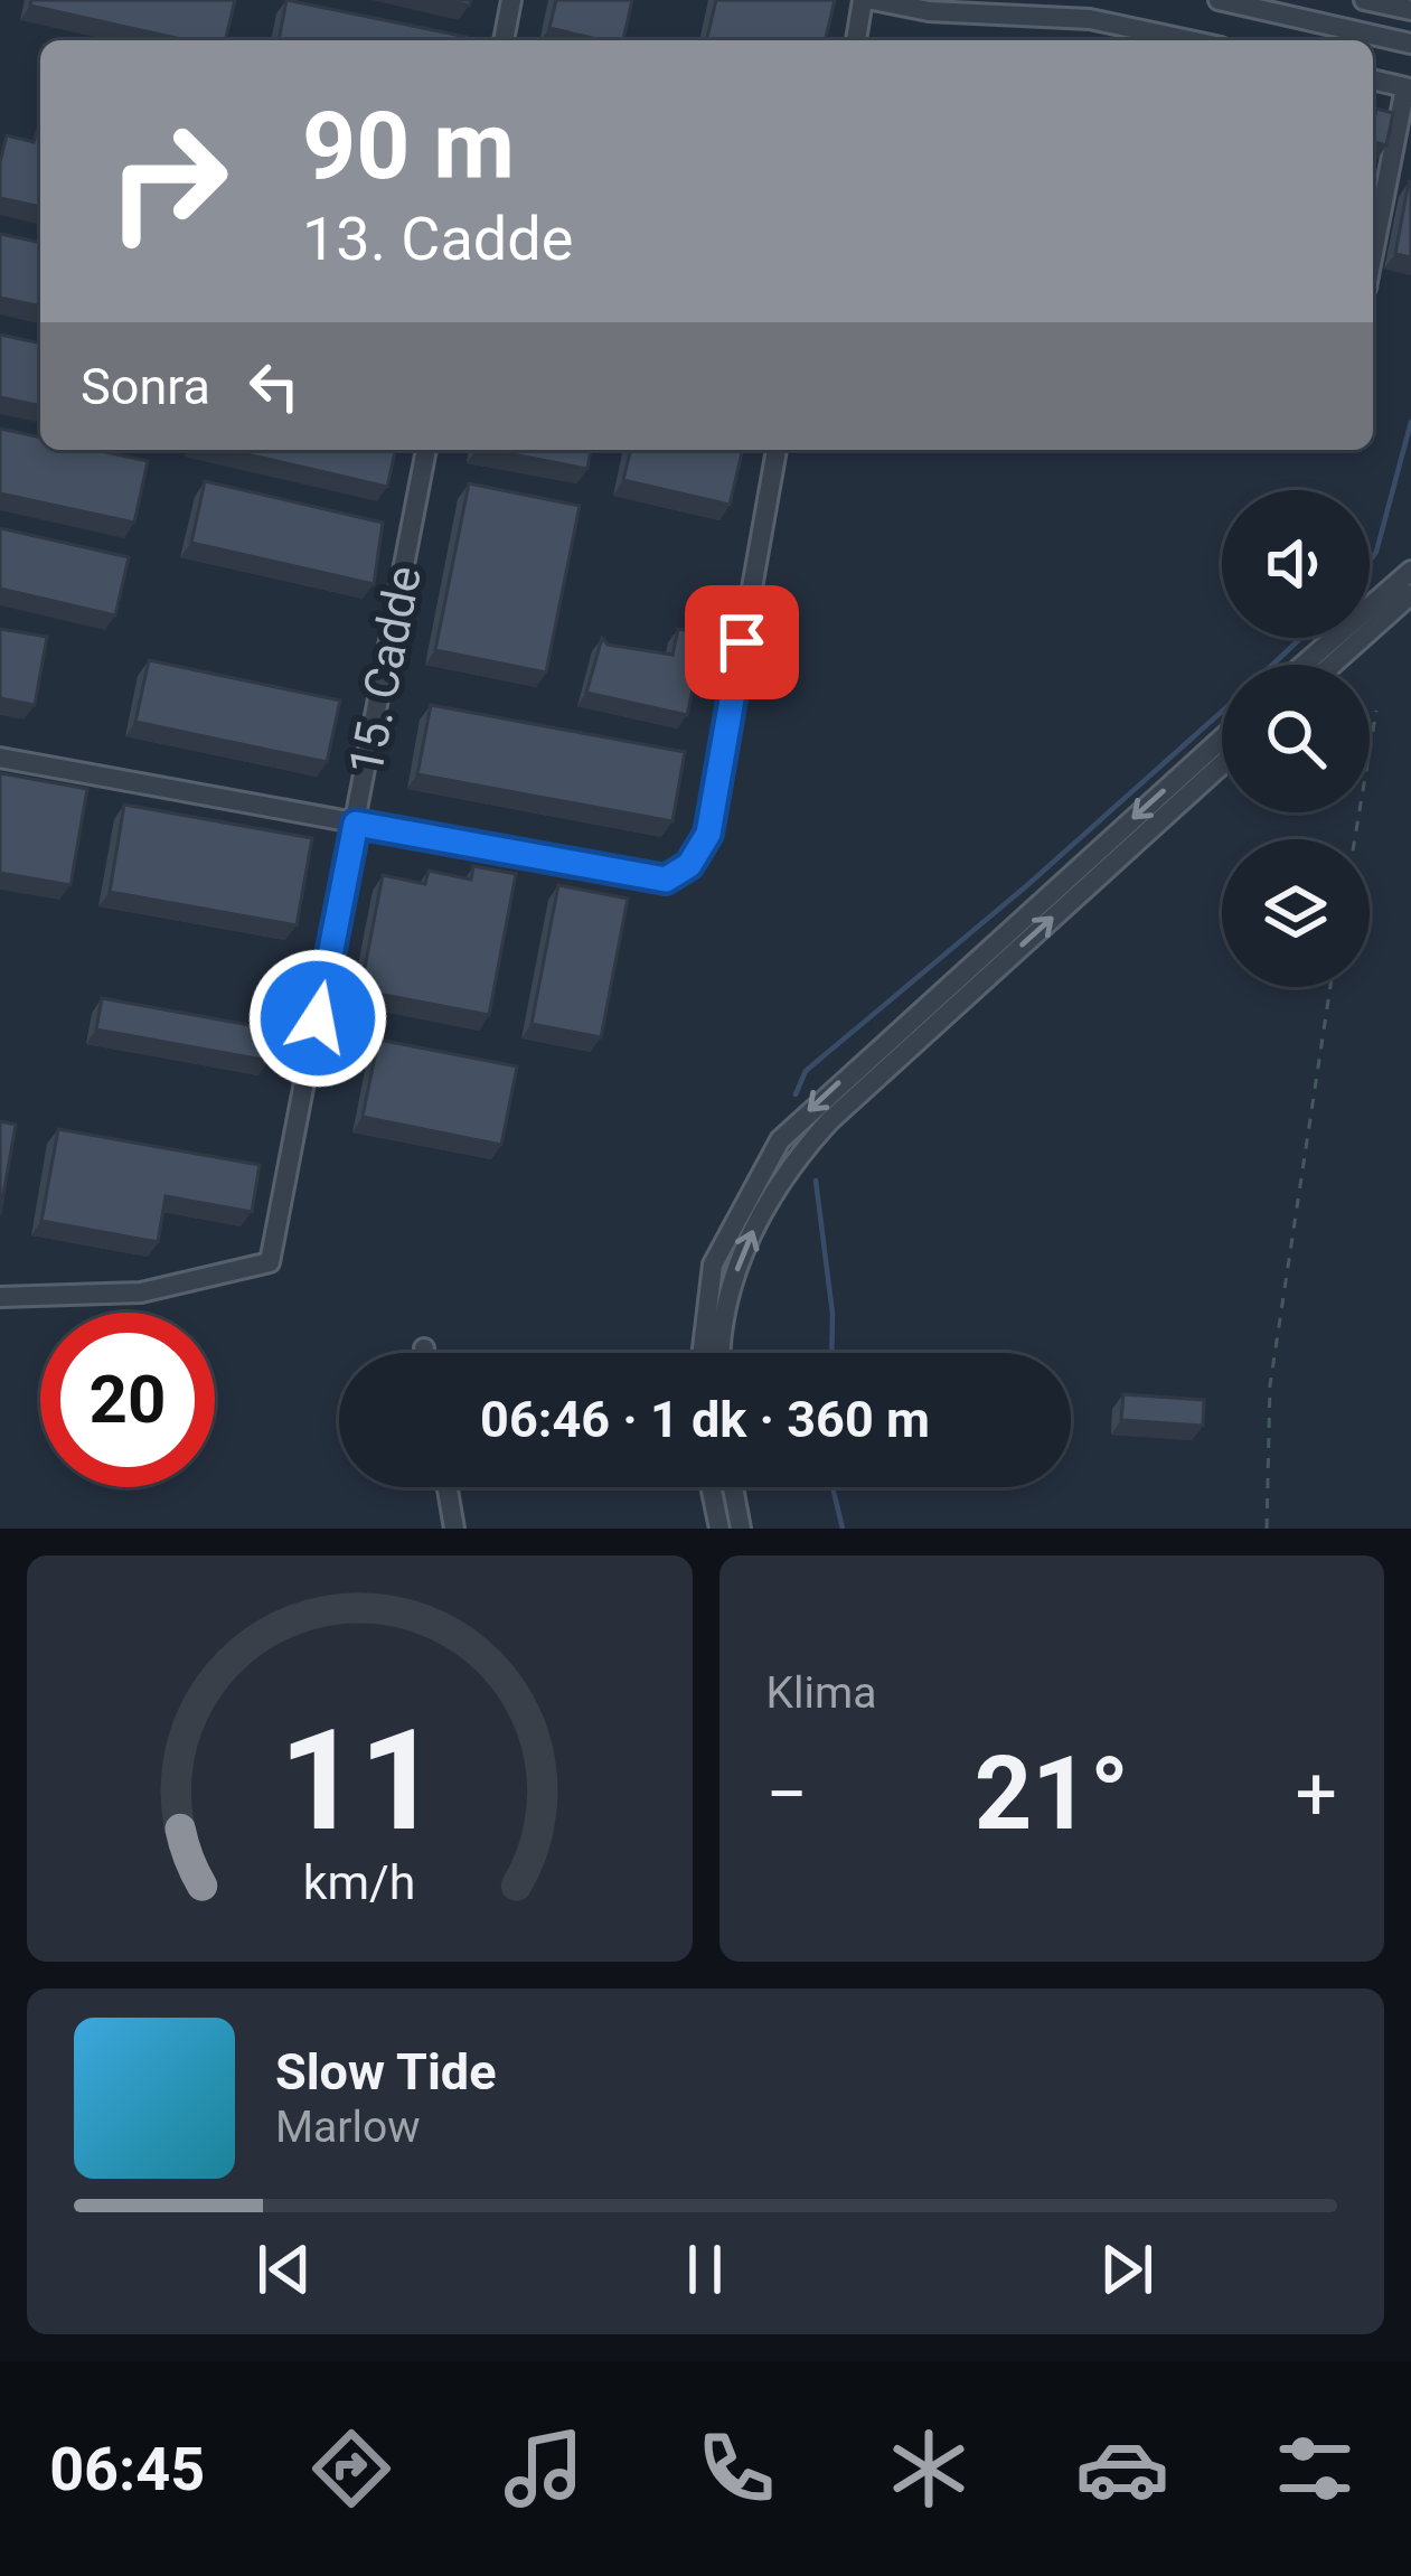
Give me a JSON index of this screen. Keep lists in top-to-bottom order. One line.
{"streets":{"street":["15. Cadde"]},"page":{"turn":["90 m","13. Cadde"],"then":"Sonra","limit":"20","trip":"06:46 · 1 dk · 360 m","tile":"Klima","heat":["−","21°","+"],"song":["Slow Tide","Marlow"],"tabs":"06:45","gauge":["11","km/h"]}}
